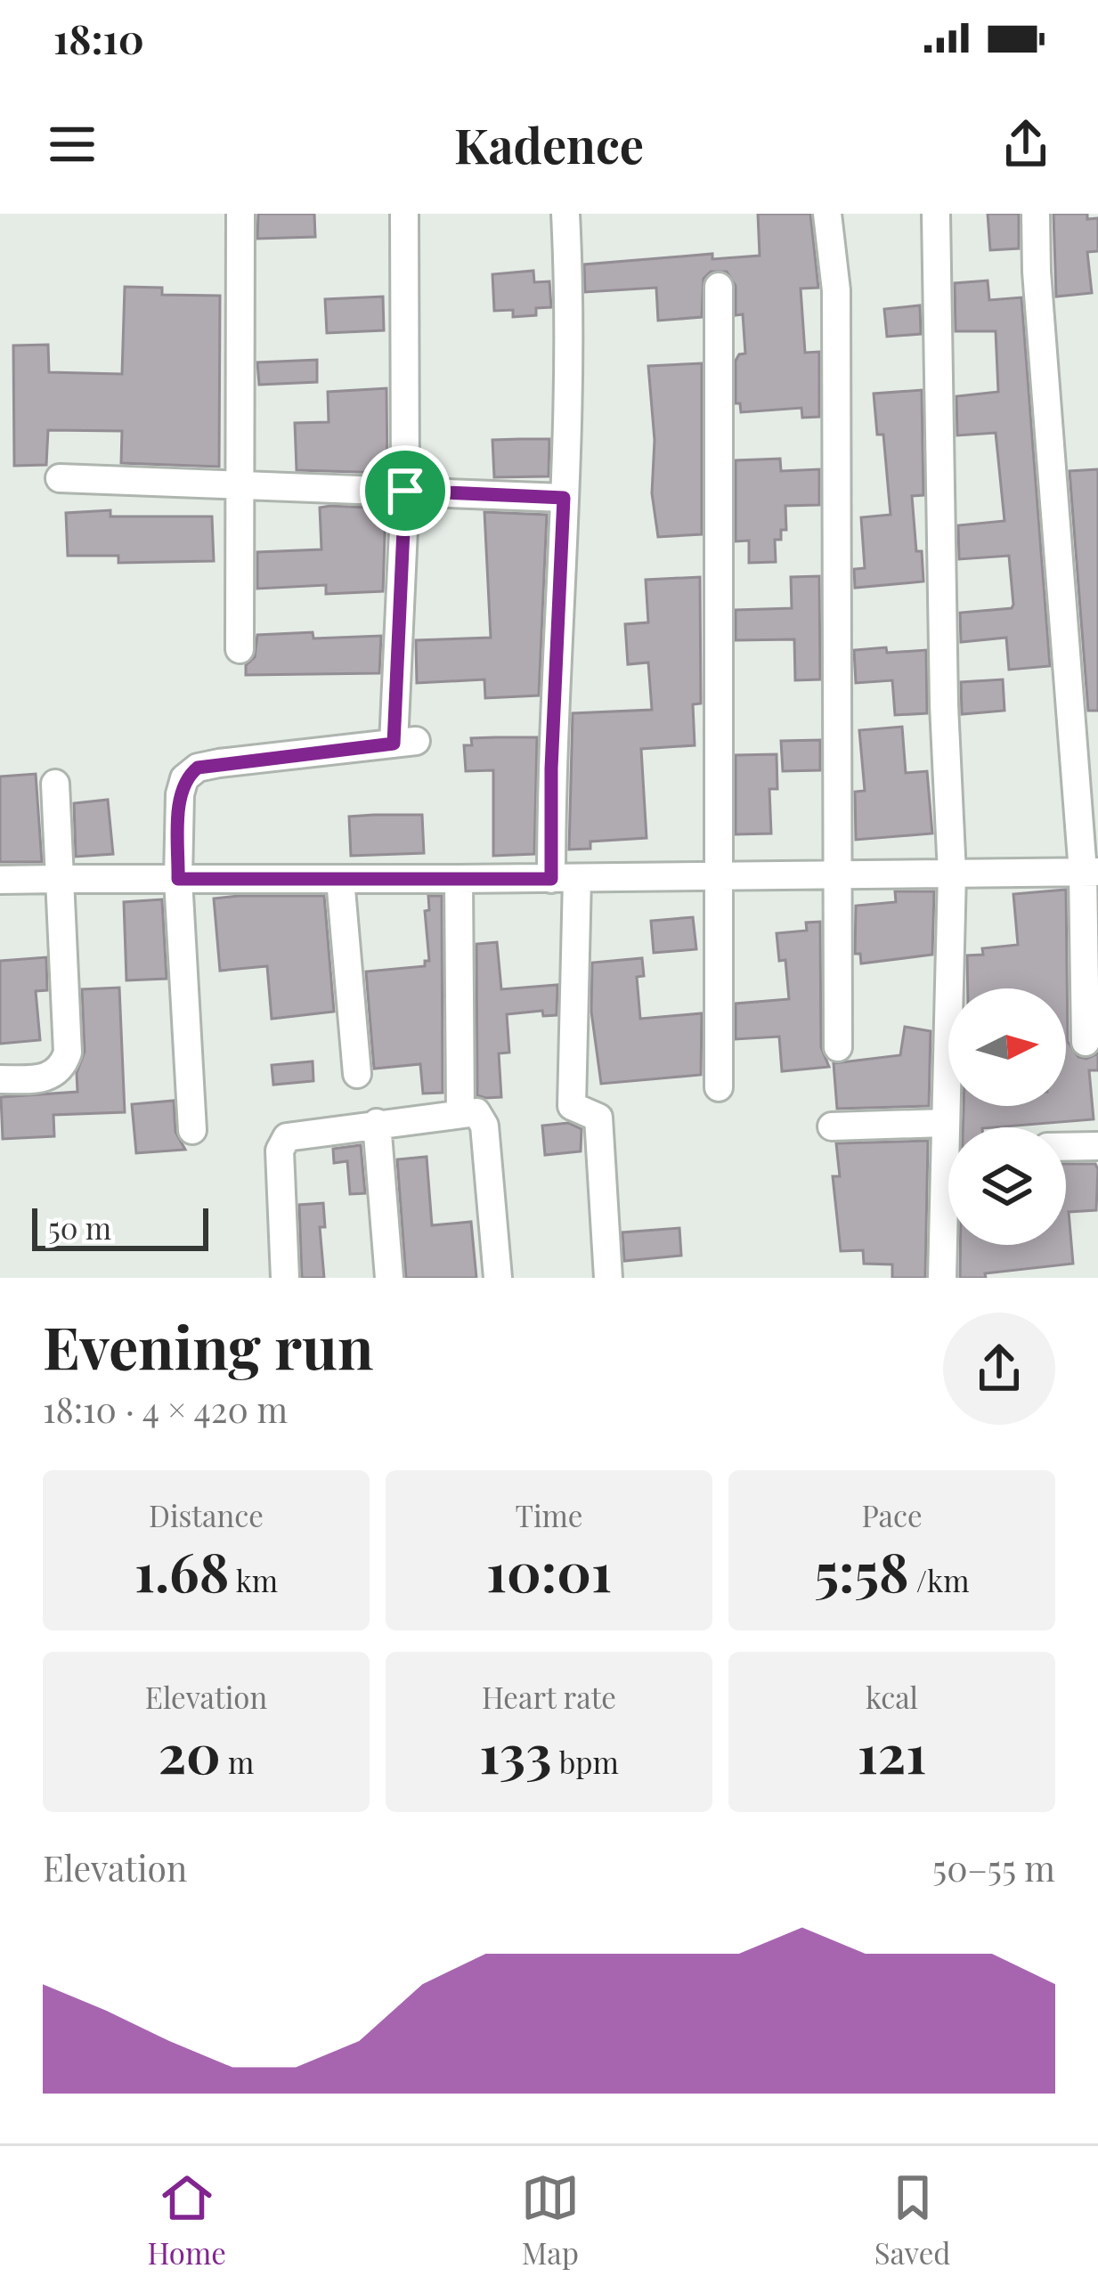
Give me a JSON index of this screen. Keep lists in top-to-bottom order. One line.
{"scale_bar":"50 m","north":"right","page":{"status":"18:10","header":"Kadence","scale":"50 m","heading":["Evening run","18:10 · 4 × 420 m"],"stats":[["Distance","1.68 km"],["Time","10:01"],["Pace","5:58 /km"],["Elevation","20 m"],["Heart rate","133 bpm"],["kcal","121"]],"chart":["Elevation","50–55 m"],"tabs":["Home","Map","Saved"]}}
